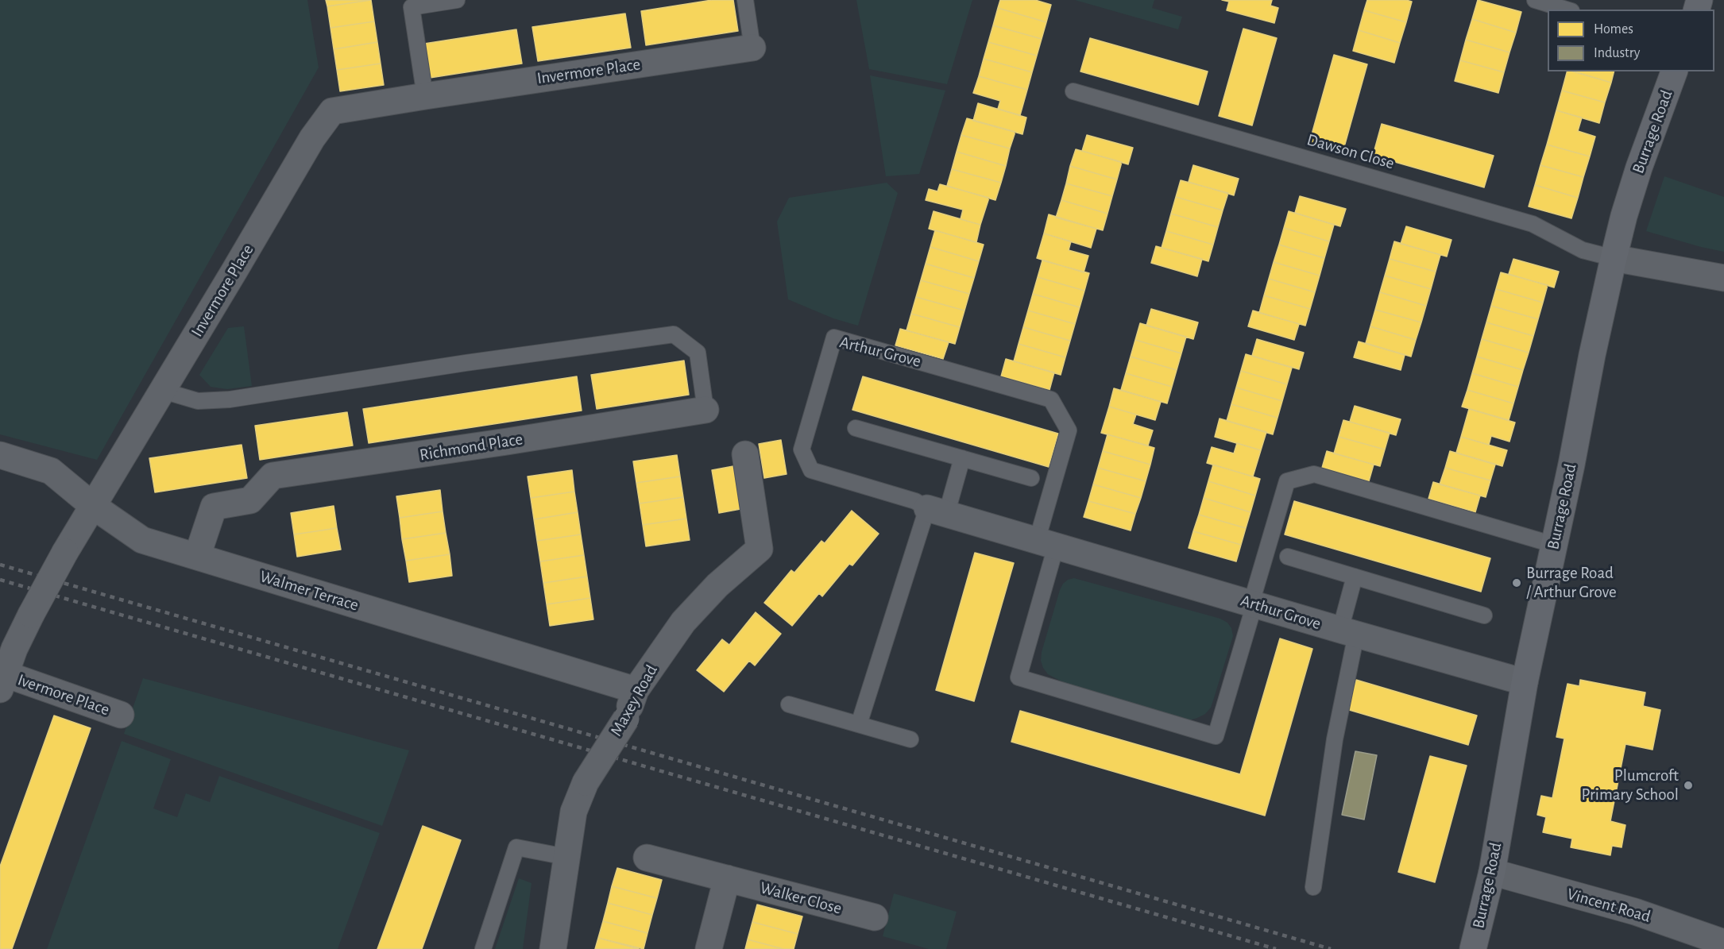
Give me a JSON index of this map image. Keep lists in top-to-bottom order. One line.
{"streets":{"street":["Invermore Place","Burrage Road","Arthur Grove","Richmond Place","Walmer Terrace","Ivermore Place","Maxey Road","Walker Close","Vincent Road"],"lane":["Dawson Close"]},"crossings":[["Invermore Place","Richmond Place"],["Invermore Place","Walmer Terrace"],["Invermore Place","Ivermore Place"],["Burrage Road","Dawson Close"],["Burrage Road","Arthur Grove"],["Burrage Road","Vincent Road"],["Richmond Place","Walmer Terrace"],["Walmer Terrace","Maxey Road"]],"places":["Burrage Road / Arthur Grove","Plumcroft Primary School"],"legend":["Homes","Industry"]}
